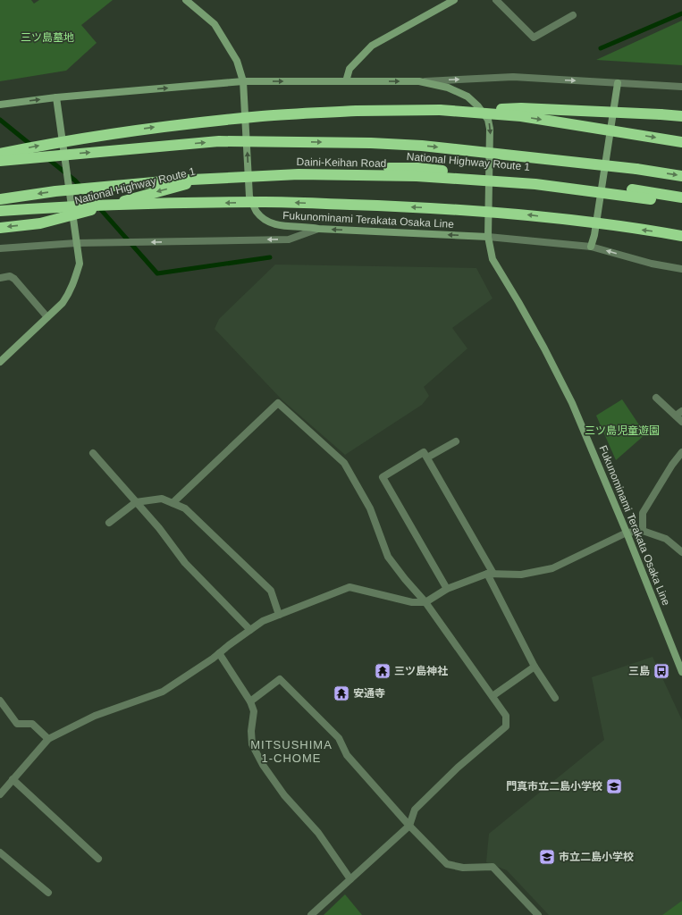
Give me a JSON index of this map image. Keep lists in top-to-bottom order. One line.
{"streets":{"highway":["National Highway Route 1","Daini-Keihan Road"],"main road":["Fukunominami Terakata Osaka Line"]},"districts":["MITSUSHIMA 1-CHOME"],"parks":["三ツ島墓地","三ツ島児童遊園"],"places":{"temple":["三ツ島神社","安通寺"],"bus stop":["三島"],"school or university":["門真市立二島小学校","市立二島小学校"]}}
